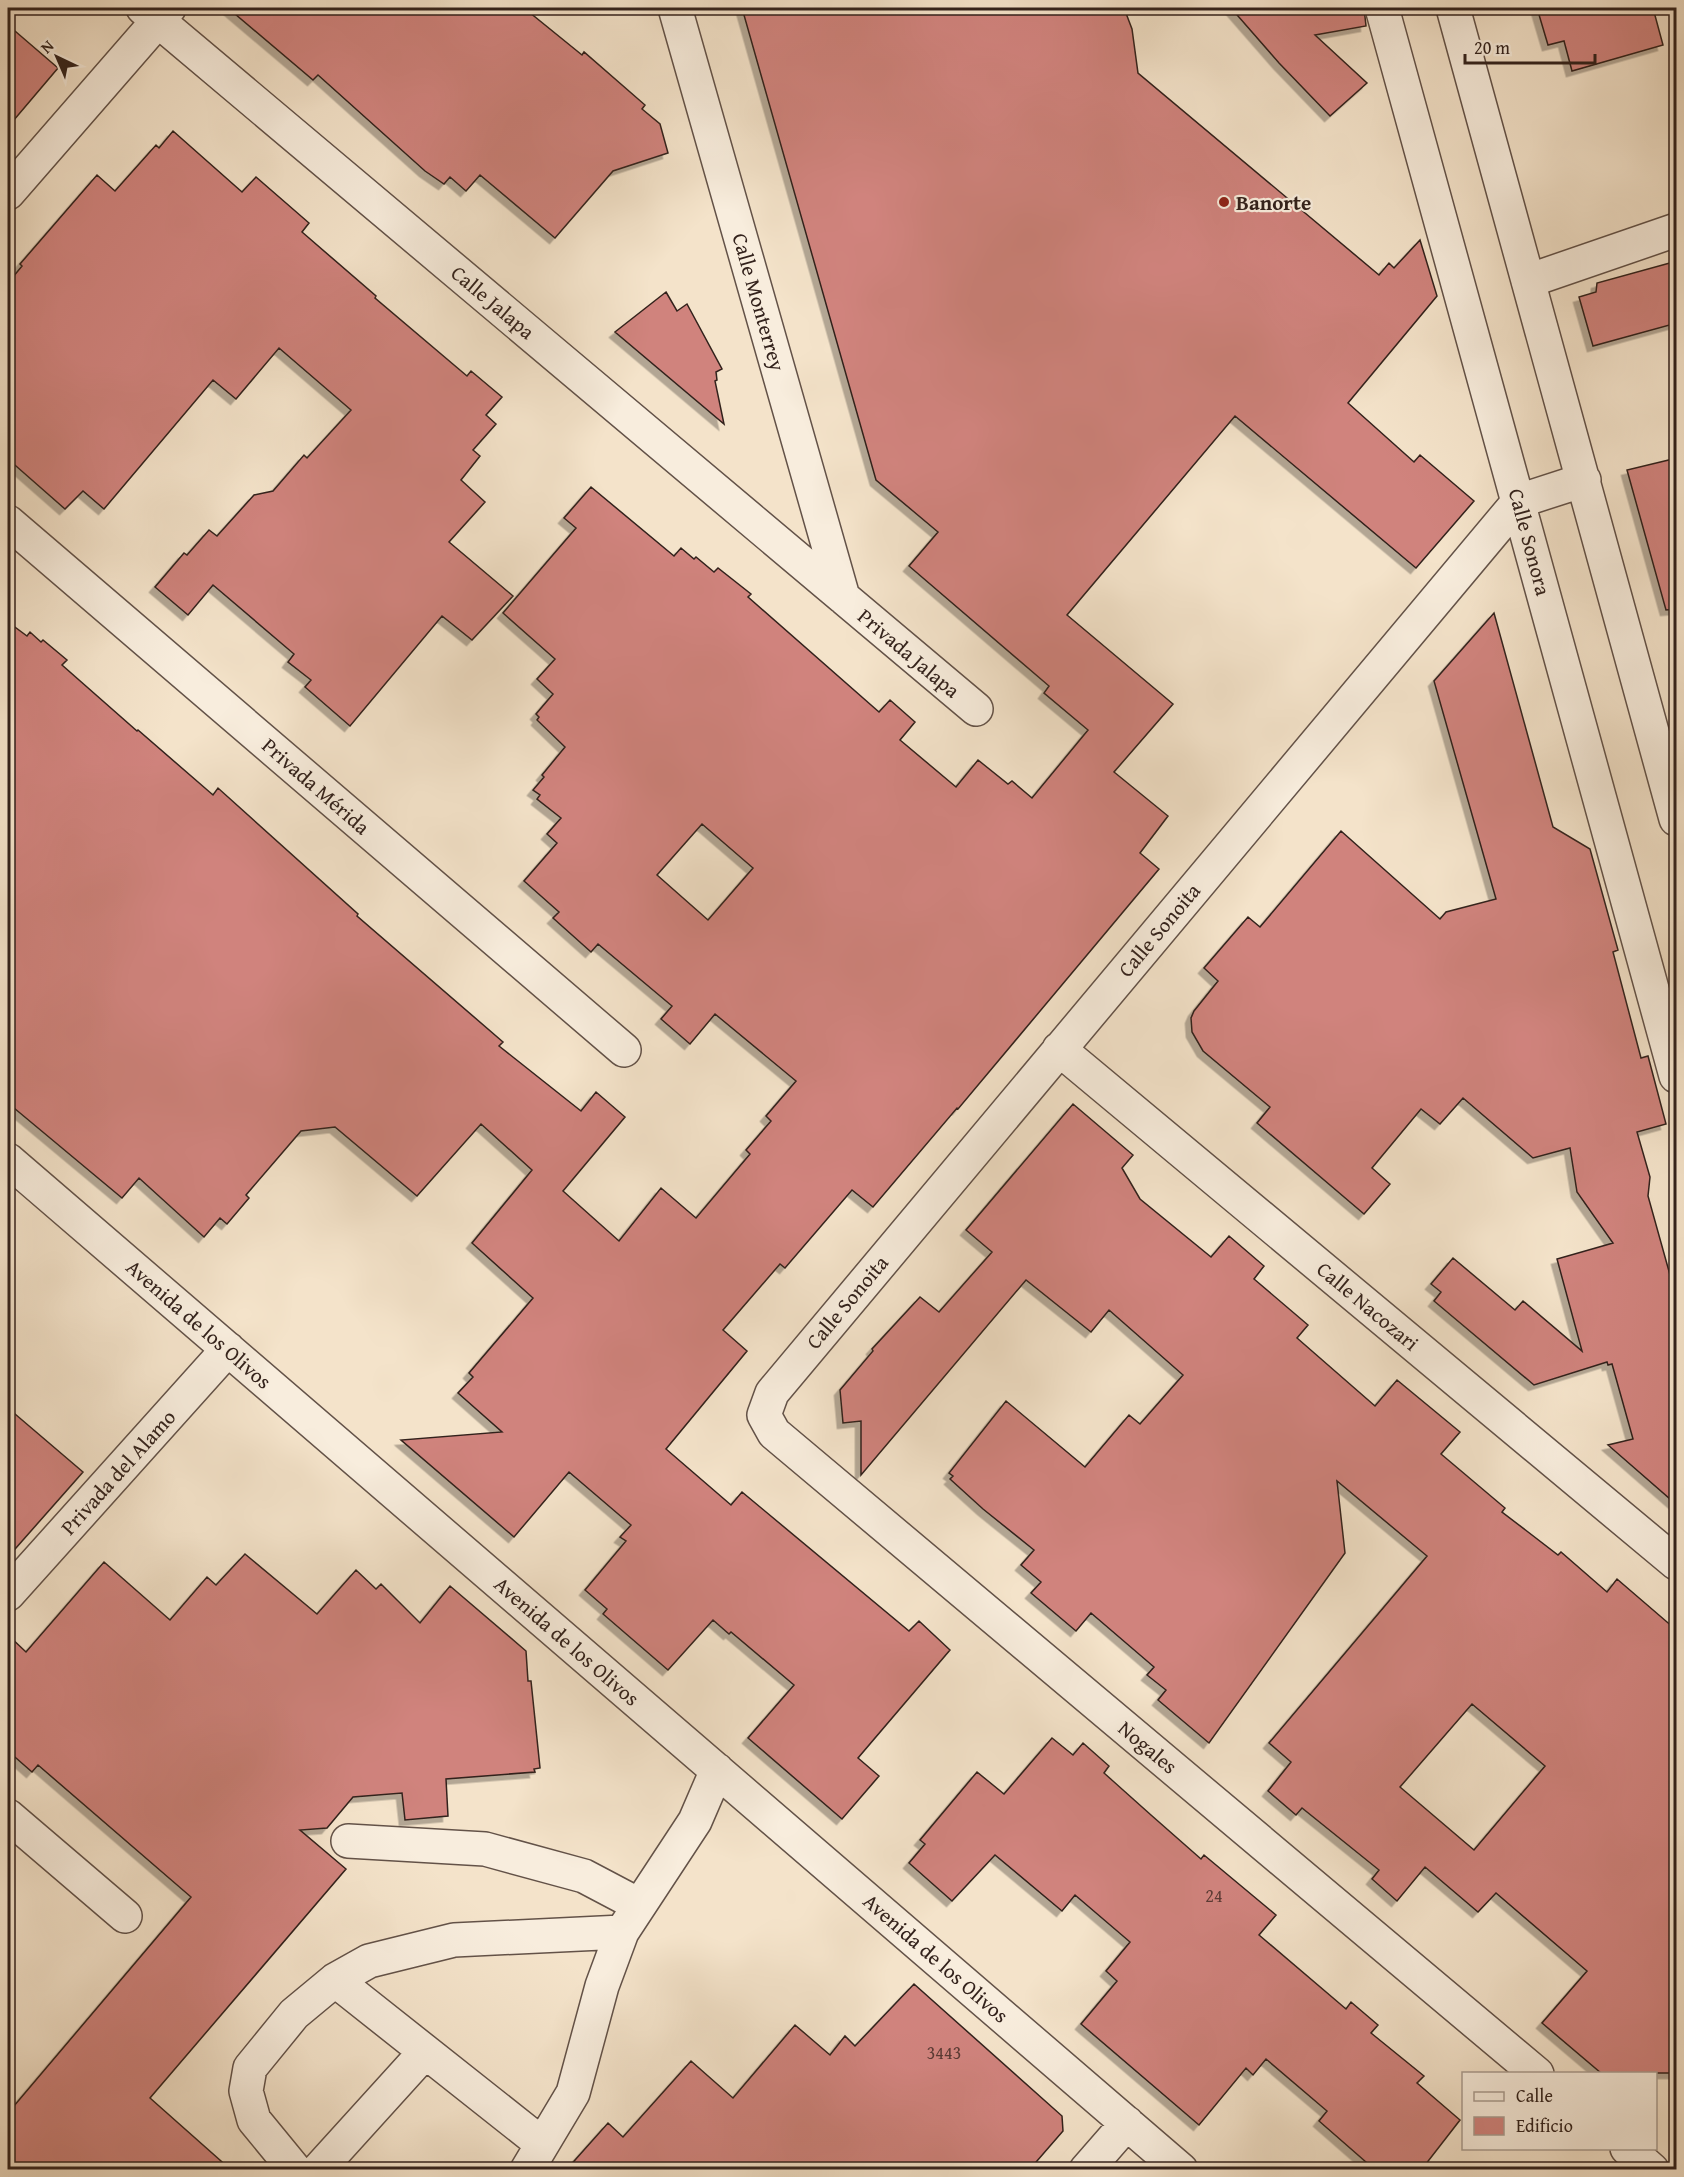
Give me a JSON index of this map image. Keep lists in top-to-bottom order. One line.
{"streets":{"street":["Calle Jalapa","Calle Monterrey","Calle Sonora","Privada Jalapa","Privada Mérida","Calle Sonoita","Calle Nacozari","Avenida de los Olivos","Privada del Alamo","Nogales"]},"crossings":[["Calle Jalapa","Calle Monterrey"],["Calle Jalapa","Privada Jalapa"],["Calle Monterrey","Privada Jalapa"],["Calle Sonora","Calle Sonoita"],["Calle Sonoita","Calle Nacozari"],["Calle Sonoita","Nogales"],["Avenida de los Olivos","Privada del Alamo"]],"places":["Banorte"],"house_numbers":["24","3443"],"legend":["Calle","Edificio"],"scale_bar":"20 m","north":"top left"}
